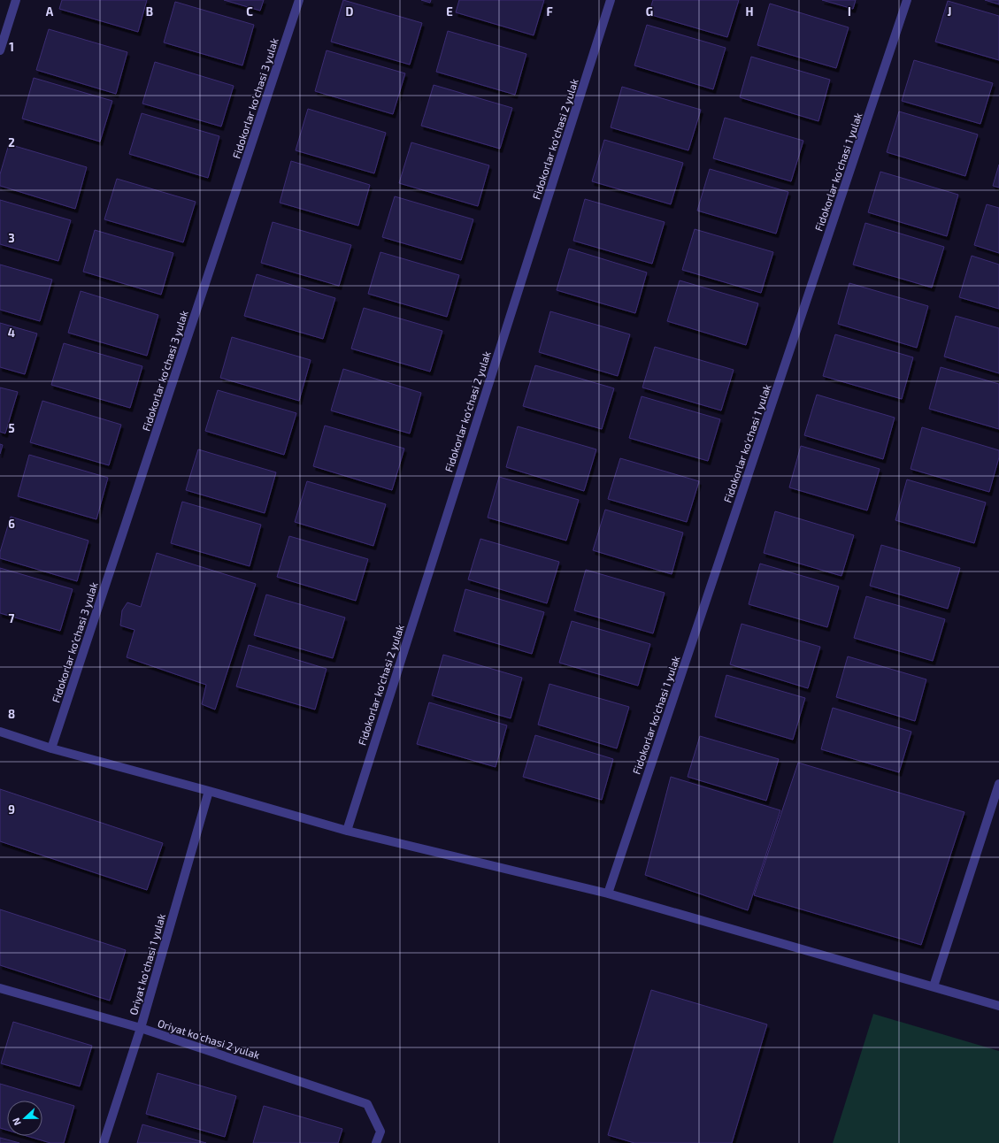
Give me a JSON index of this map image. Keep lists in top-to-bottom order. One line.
{"streets":{"street":["Fidokorlar ko'chasi 3 yulak","Fidokorlar ko'chasi 2 yulak","Fidokorlar ko'chasi 1 yulak","Oriyat ko'chasi 1 yulak","Oriyat ko'chasi 2 yulak"]},"crossings":[["Oriyat ko'chasi 1 yulak","Oriyat ko'chasi 2 yulak"]],"north":"left","grid":{"columns":["A","B","C","D","E","F","G","H","I","J"],"rows":["1","2","3","4","5","6","7","8","9"]}}
